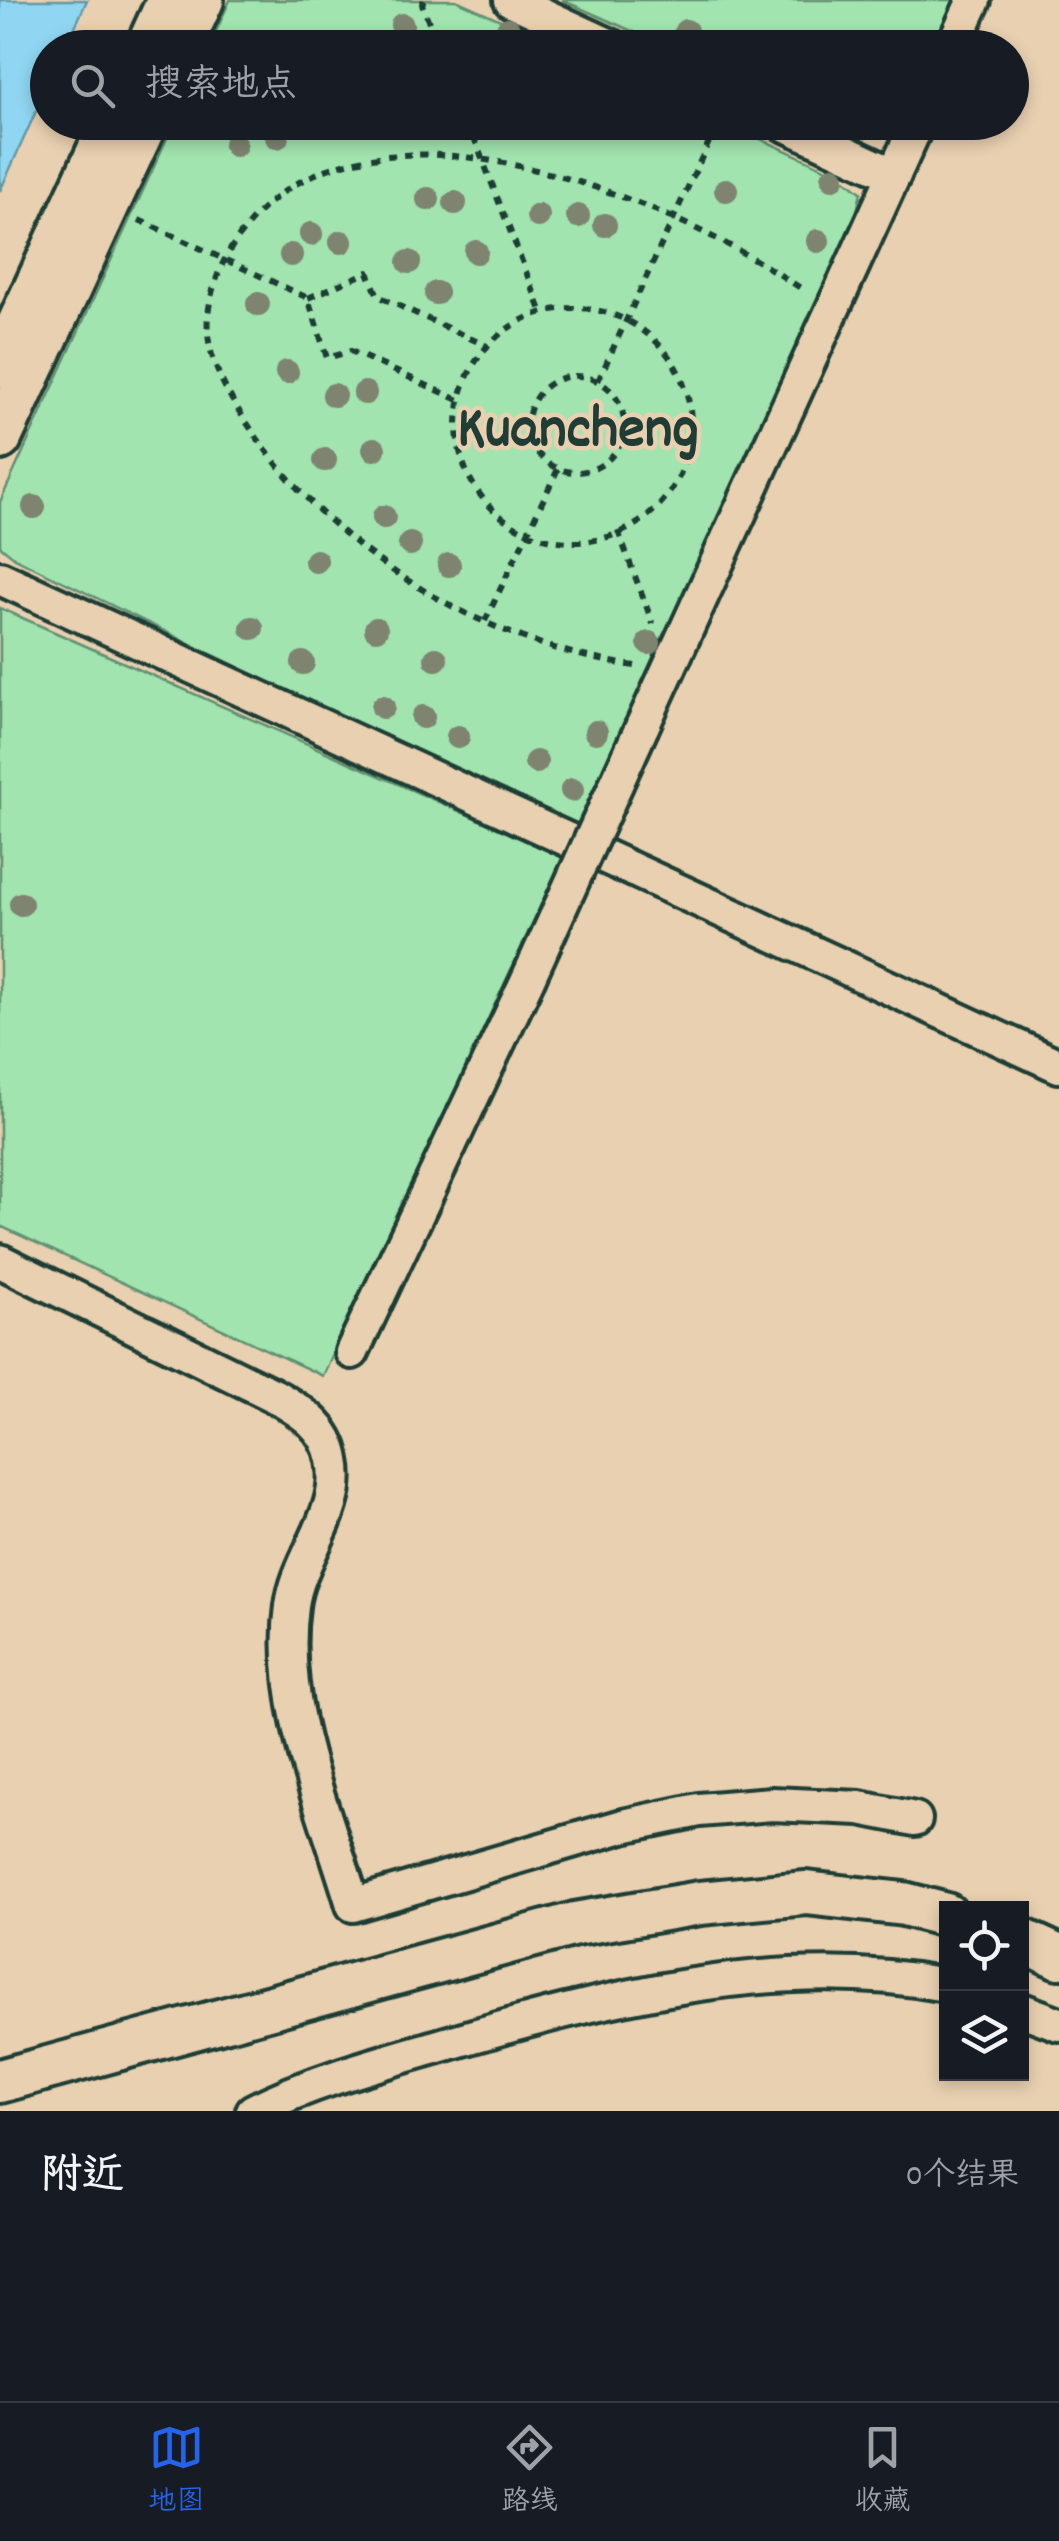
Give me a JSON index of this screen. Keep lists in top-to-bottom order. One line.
{"districts":["Kuancheng"],"page":{"search":"搜索地点","heading":["附近","0个结果"],"nav":["地图","路线","收藏"]}}
